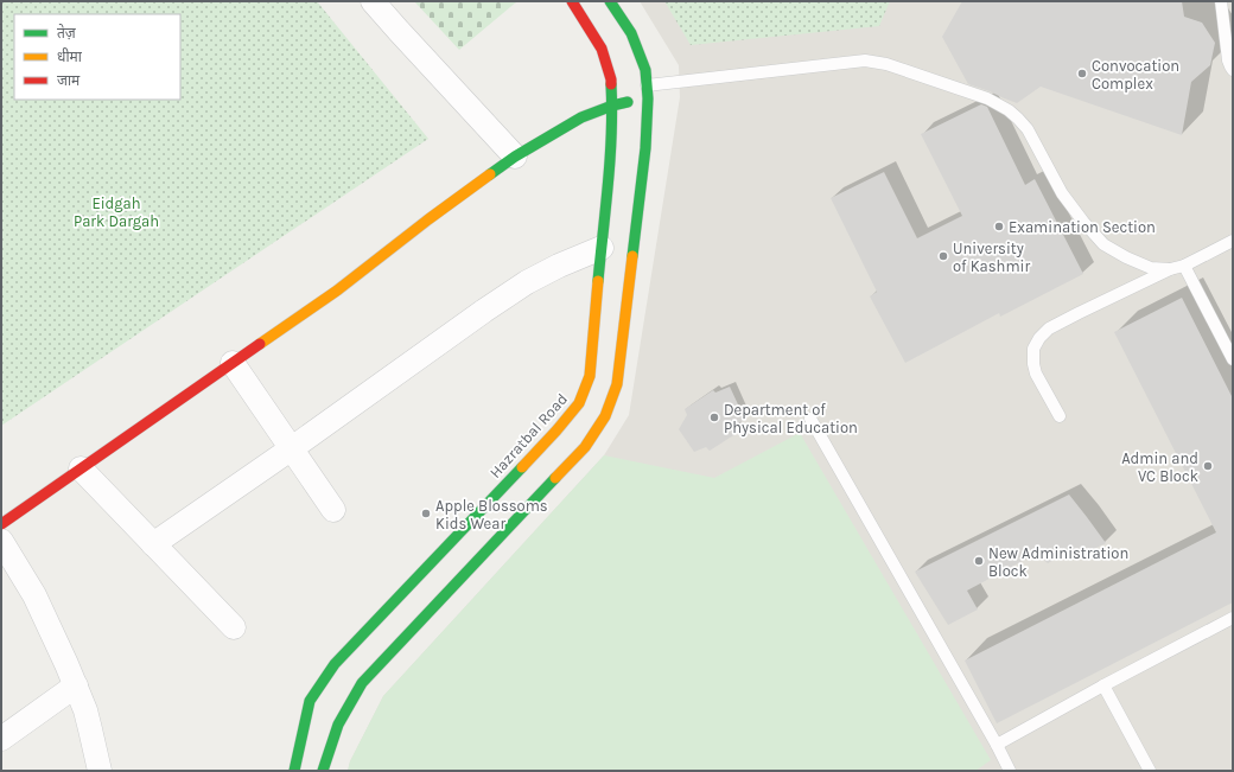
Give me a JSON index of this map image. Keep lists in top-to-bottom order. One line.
{"streets":{"main road":["Hazratbal Road"]},"parks":["Eidgah Park Dargah"],"places":["Convocation Complex","Examination Section","University of Kashmir","Department of Physical Education","Admin and VC Block","Apple Blossoms Kids Wear","New Administration Block"],"legend":["तेज़","धीमा","जाम"]}
